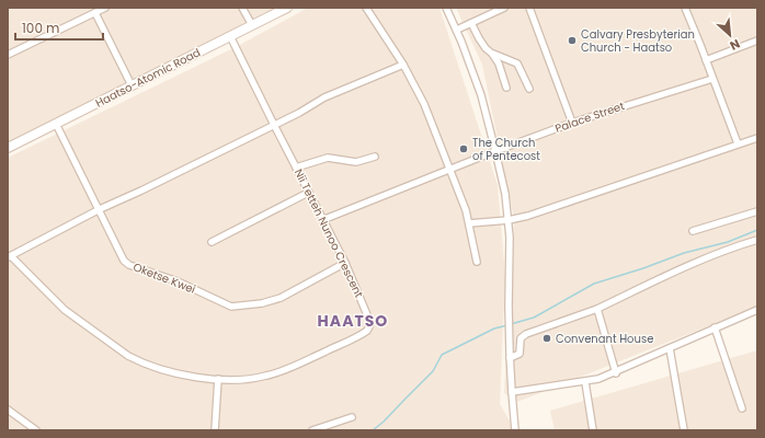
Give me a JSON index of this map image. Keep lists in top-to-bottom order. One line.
{"streets":{"main road":["Haatso-Atomic Road"],"street":["Palace Street","Nii Tetteh Nunoo Crescent","Oketse Kwei"]},"crossings":[["Haatso-Atomic Road","Nii Tetteh Nunoo Crescent"],["Haatso-Atomic Road","Oketse Kwei"],["Palace Street","Nii Tetteh Nunoo Crescent"],["Nii Tetteh Nunoo Crescent","Oketse Kwei"]],"districts":["HAATSO"],"places":["Calvary Presbyterian Church - Haatso","The Church of Pentecost","Convenant House"],"scale_bar":"100 m","north":"bottom right"}
